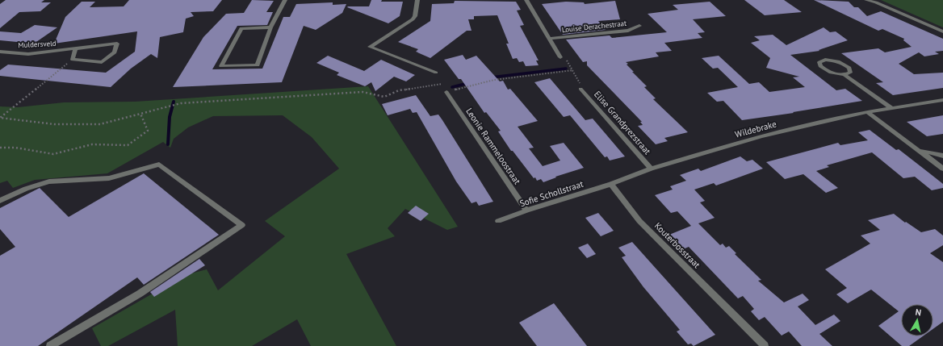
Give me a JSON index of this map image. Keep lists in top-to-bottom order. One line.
{"streets":{"street":["Louise Derachestraat","Muldersveld","Elise Grandprezstraat","Wildebrake","Leonie Rammeloostraat","Sofie Schollstraat","Kouterbosstraat"]},"crossings":[["Elise Grandprezstraat","Wildebrake"],["Leonie Rammeloostraat","Sofie Schollstraat"],["Sofie Schollstraat","Kouterbosstraat"]],"north":"top"}
